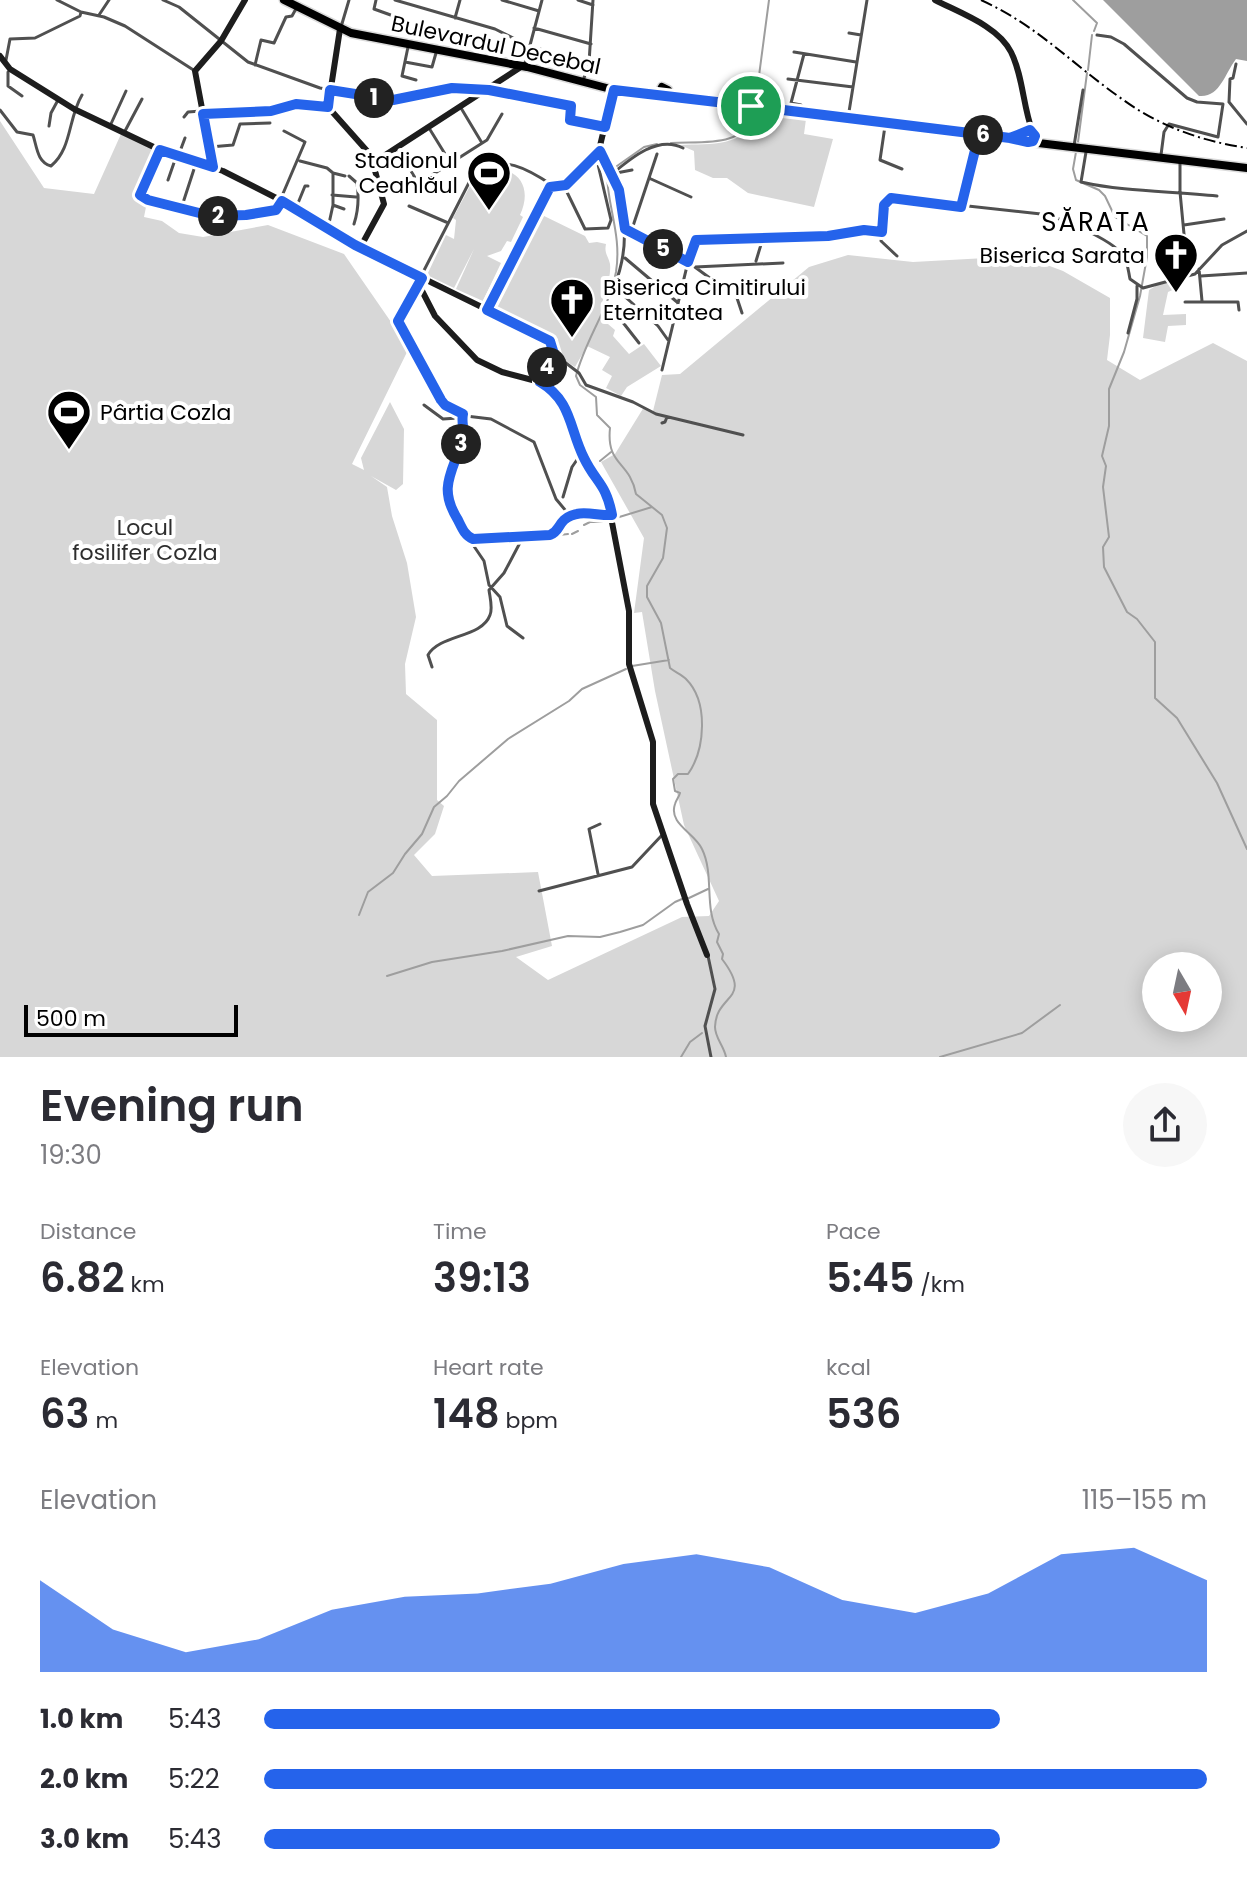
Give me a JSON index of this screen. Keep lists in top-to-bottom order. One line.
{"streets":{"main road":["Bulevardul Decebal"]},"districts":["SĂRATA"],"parks":["Locul fosilifer Cozla"],"places":{"sports":["Stadionul Ceahlăul","Pârtia Cozla"],"church":["Biserica Sarata","Biserica Cimitirului Eternitatea"]},"scale_bar":"500 m","north":"bottom","page":{"pins":["1","6","2","5","4","3"],"scale":"500 m","heading":["Evening run","19:30"],"stats":[["Distance","6.82 km"],["Time","39:13"],["Pace","5:45 /km"],["Elevation","63 m"],["Heart rate","148 bpm"],["kcal","536"]],"chart":["Elevation","115–155 m"],"list":[{"name":"1.0 km","note":"5:43"},{"name":"2.0 km","note":"5:22"},{"name":"3.0 km","note":"5:43"}]}}
